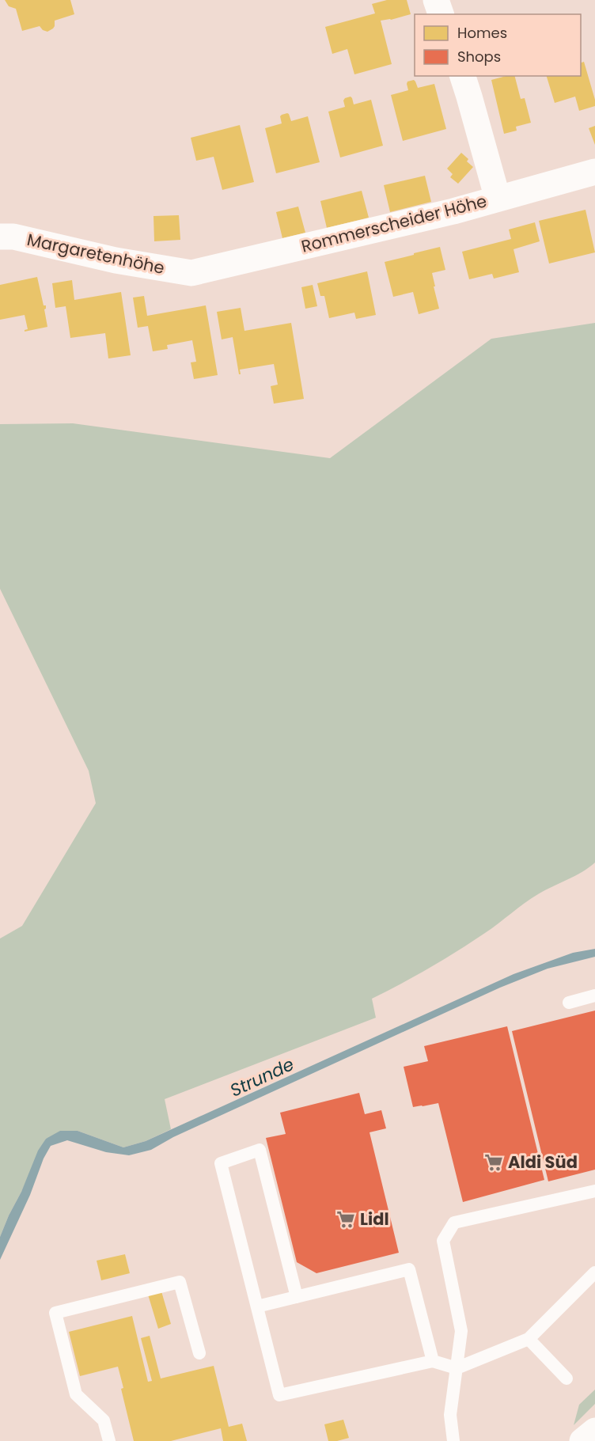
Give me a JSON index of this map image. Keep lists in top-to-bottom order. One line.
{"streets":{"street":["Rommerscheider Höhe","Margaretenhöhe"]},"crossings":[["Rommerscheider Höhe","Margaretenhöhe"]],"water":["Strunde"],"places":{"supermarket":["Aldi Süd","Lidl"]},"legend":["Homes","Shops"]}
